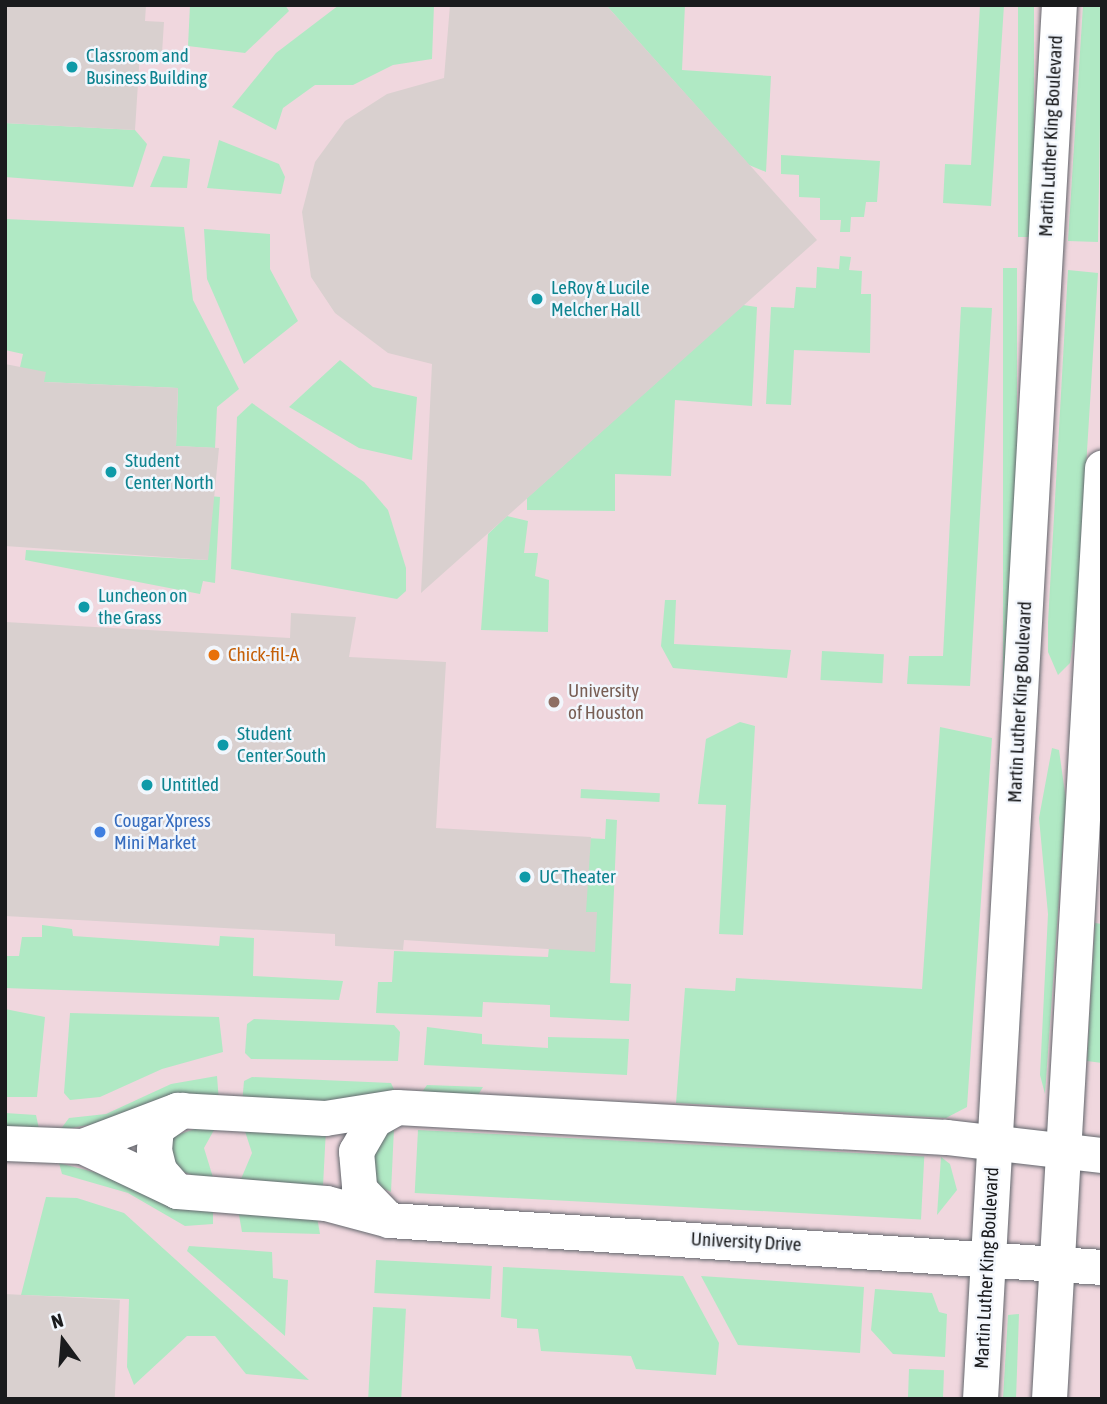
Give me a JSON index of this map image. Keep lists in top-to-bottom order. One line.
{"streets":{"street":["Martin Luther King Boulevard","University Drive"]},"crossings":[["Martin Luther King Boulevard","University Drive"]],"places":["Classroom and Business Building","LeRoy & Lucile Melcher Hall","Student Center North","Luncheon on the Grass","Chick-fil-A","University of Houston","Student Center South","Untitled","Cougar Xpress Mini Market","UC Theater"],"north":"top"}
